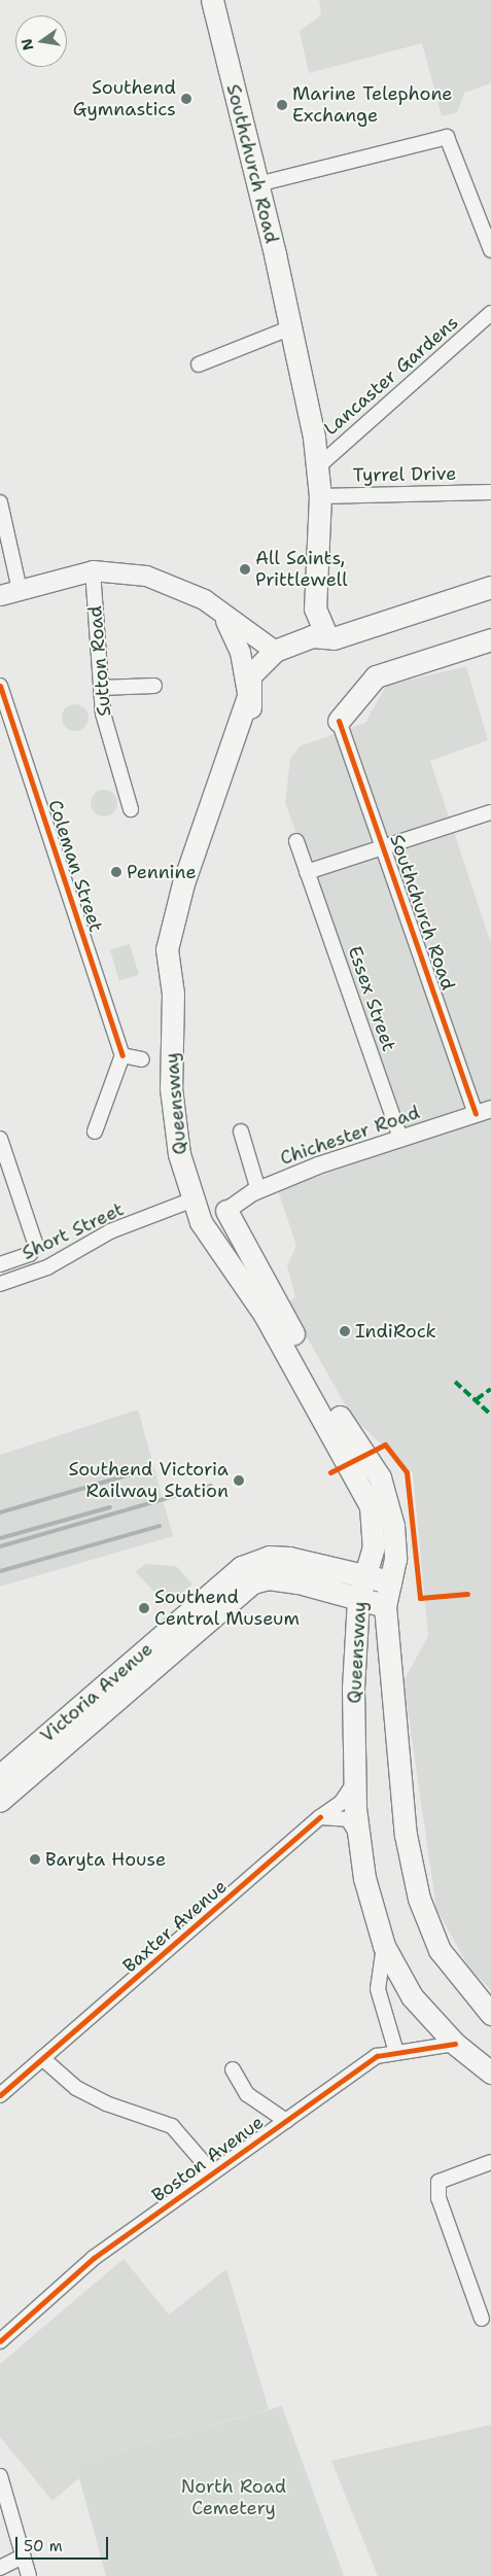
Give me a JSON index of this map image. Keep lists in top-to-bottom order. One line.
{"streets":{"highway":["Victoria Avenue"],"main road":["Southchurch Road","Queensway"],"street":["Lancaster Gardens","Tyrrel Drive","Sutton Road","Coleman Street","Essex Street","Chichester Road","Short Street","Baxter Avenue","Boston Avenue"]},"crossings":[["Southchurch Road","Lancaster Gardens"],["Southchurch Road","Tyrrel Drive"],["Southchurch Road","Chichester Road"],["Essex Street","Chichester Road"],["Queensway","Chichester Road"],["Queensway","Short Street"],["Queensway","Victoria Avenue"],["Queensway","Baxter Avenue"],["Queensway","Boston Avenue"]],"parks":["North Road Cemetery"],"places":["Southend Gymnastics","Marine Telephone Exchange","All Saints, Prittlewell","Pennine","IndiRock","Southend Victoria Railway Station","Southend Central Museum","Baryta House"],"scale_bar":"50 m","north":"left"}
